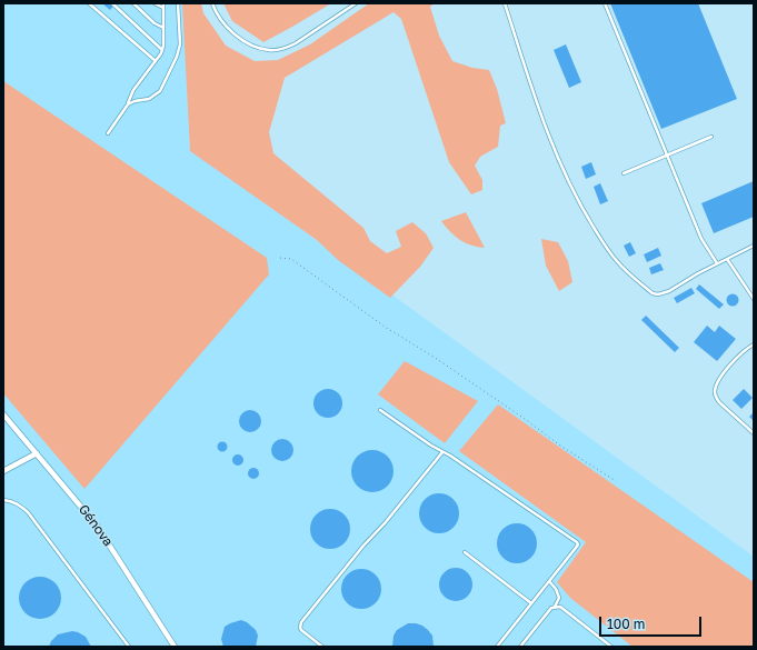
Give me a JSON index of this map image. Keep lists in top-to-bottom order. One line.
{"streets":{"street":["Génova"]},"scale_bar":"100 m"}
